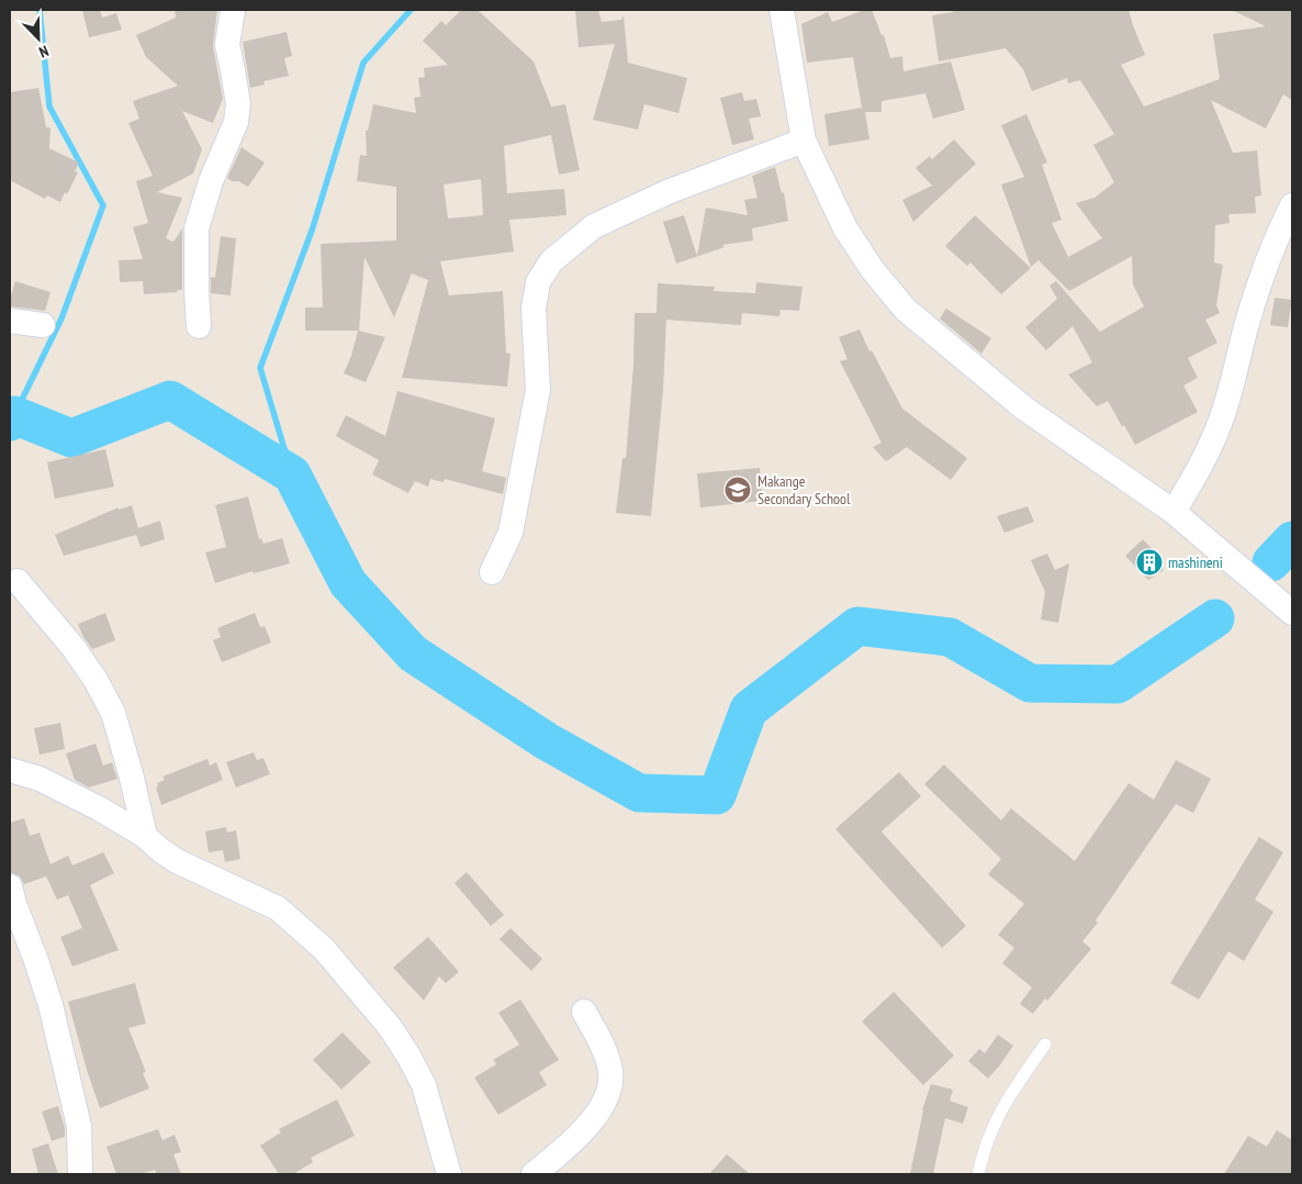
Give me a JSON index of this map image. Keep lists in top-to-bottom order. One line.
{"places":{"school or university":["Makange Secondary School"],"building":["mashineni"]},"north":"bottom right"}
